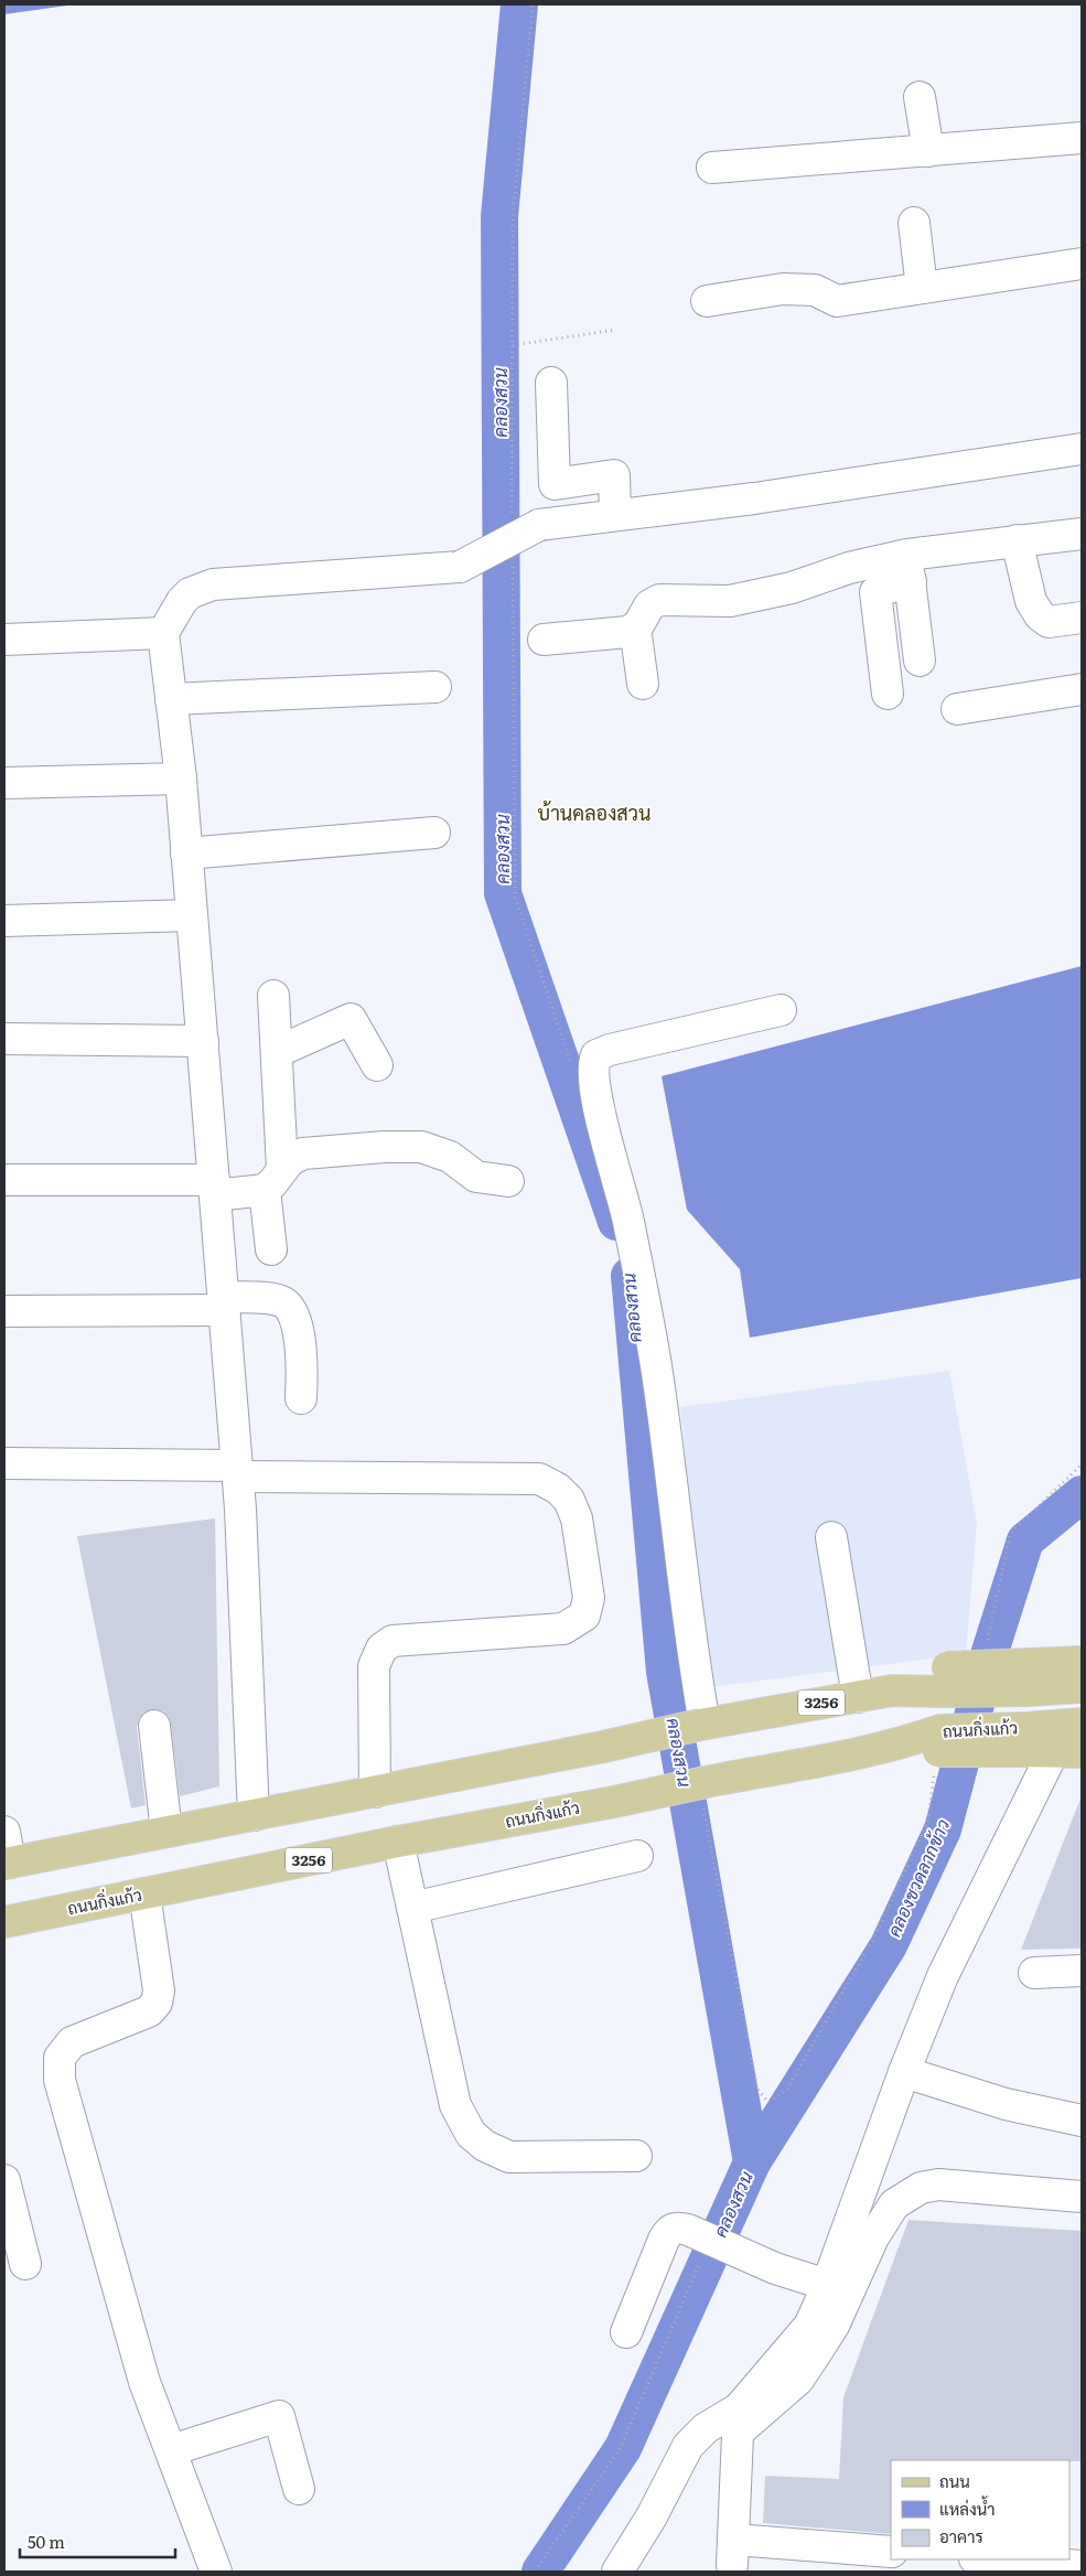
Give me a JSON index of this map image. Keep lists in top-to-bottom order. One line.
{"streets":{"main road":["3256","ถนนกิ่งแก้ว"]},"districts":["บ้านคลองสวน"],"water":["คลองสวน","คลองชวดลากข้าว"],"legend":["ถนน","แหล่งน้ำ","อาคาร"],"scale_bar":"50 m"}
